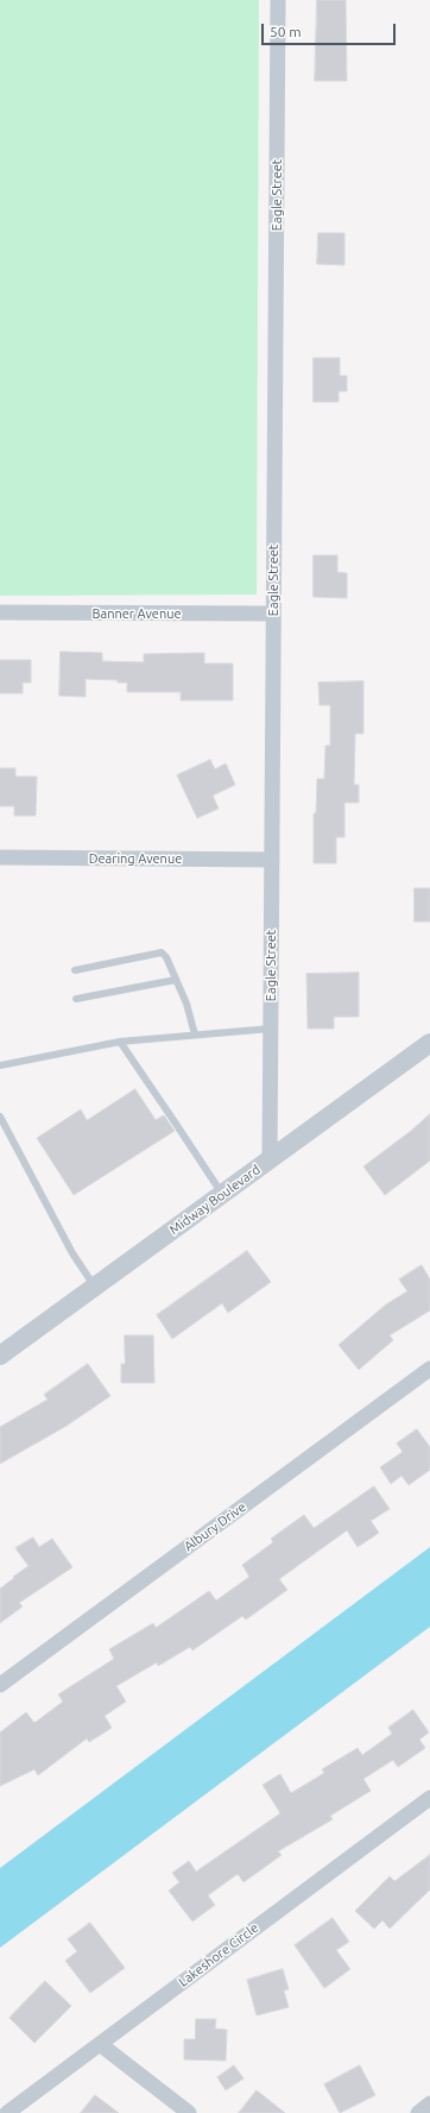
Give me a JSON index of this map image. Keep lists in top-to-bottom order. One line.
{"streets":{"street":["Eagle Street","Banner Avenue","Dearing Avenue","Midway Boulevard","Albury Drive","Lakeshore Circle"]},"crossings":[["Eagle Street","Banner Avenue"],["Eagle Street","Dearing Avenue"],["Eagle Street","Midway Boulevard"]],"scale_bar":"50 m"}
